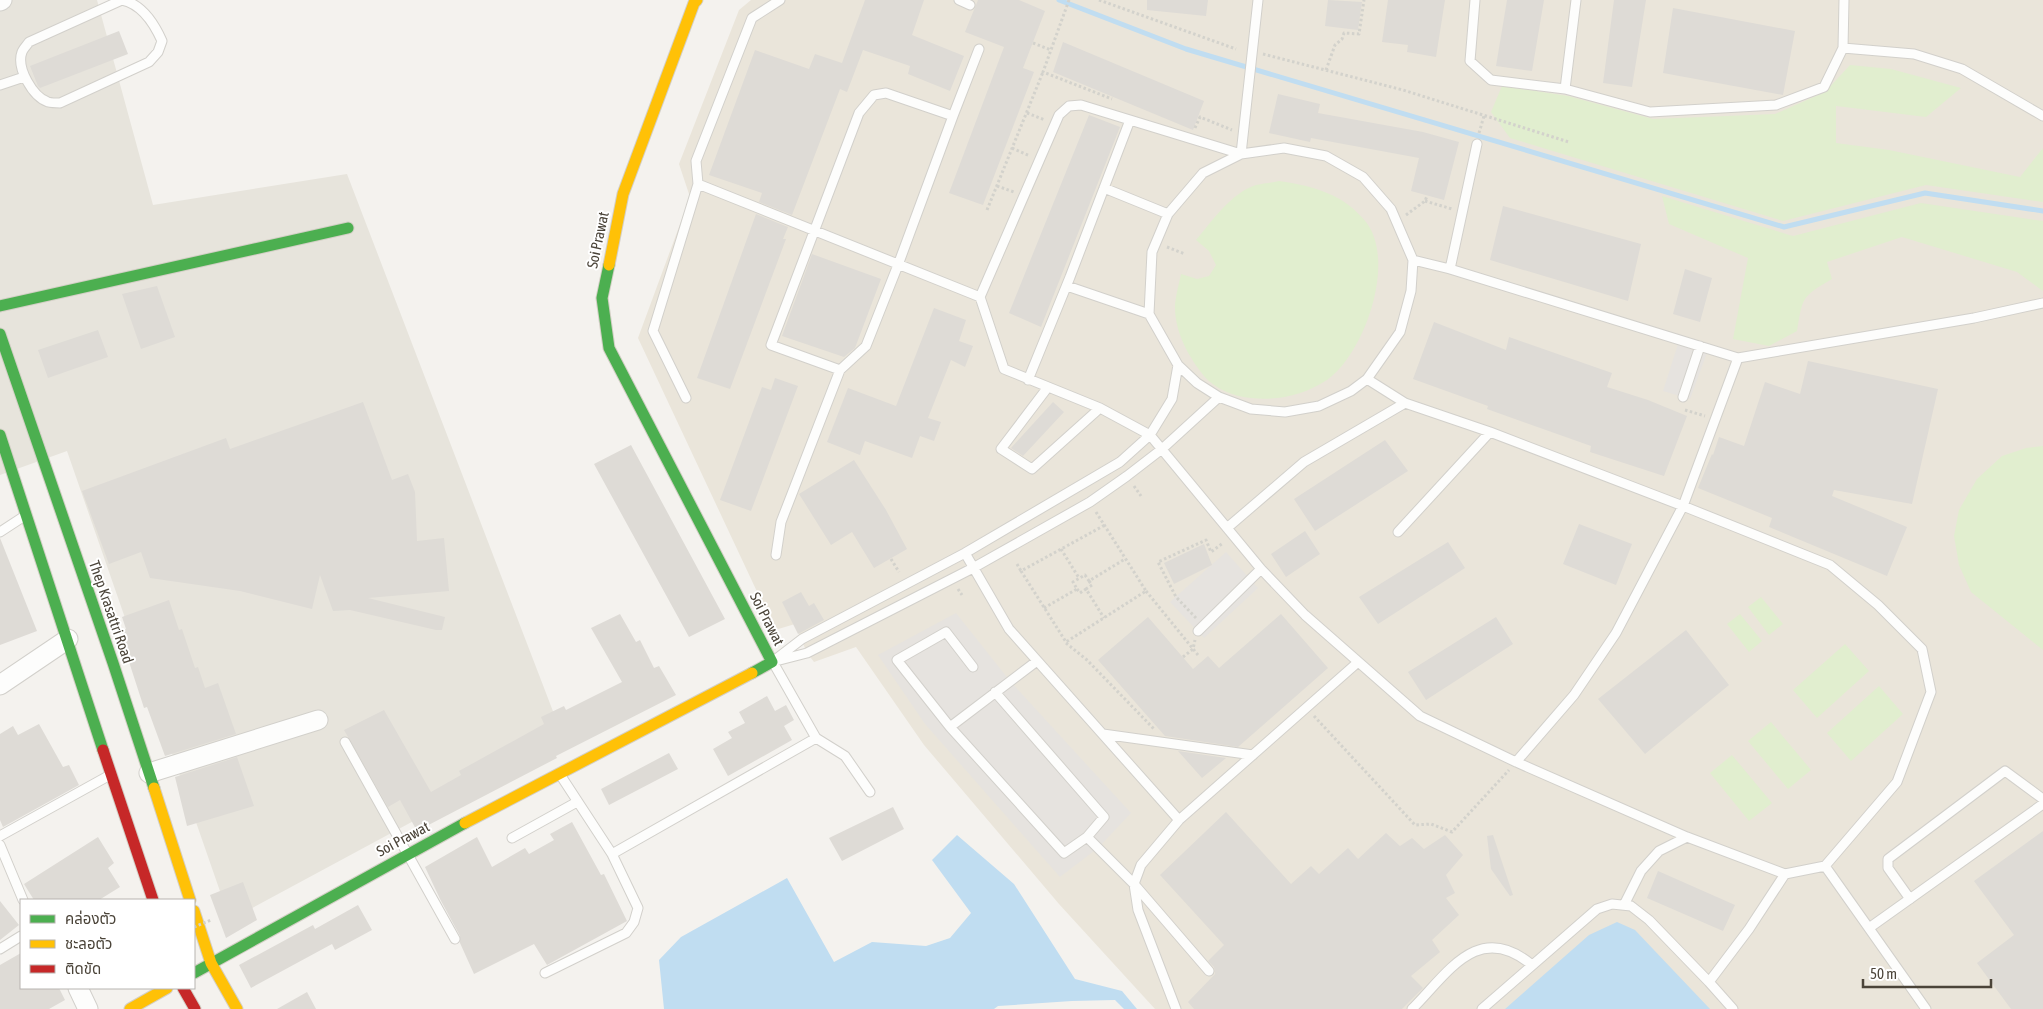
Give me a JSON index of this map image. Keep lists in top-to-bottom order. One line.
{"streets":{"street":["Soi Prawat","Thep Krasattri Road"]},"legend":["คล่องตัว","ชะลอตัว","ติดขัด"],"scale_bar":"50 m"}
